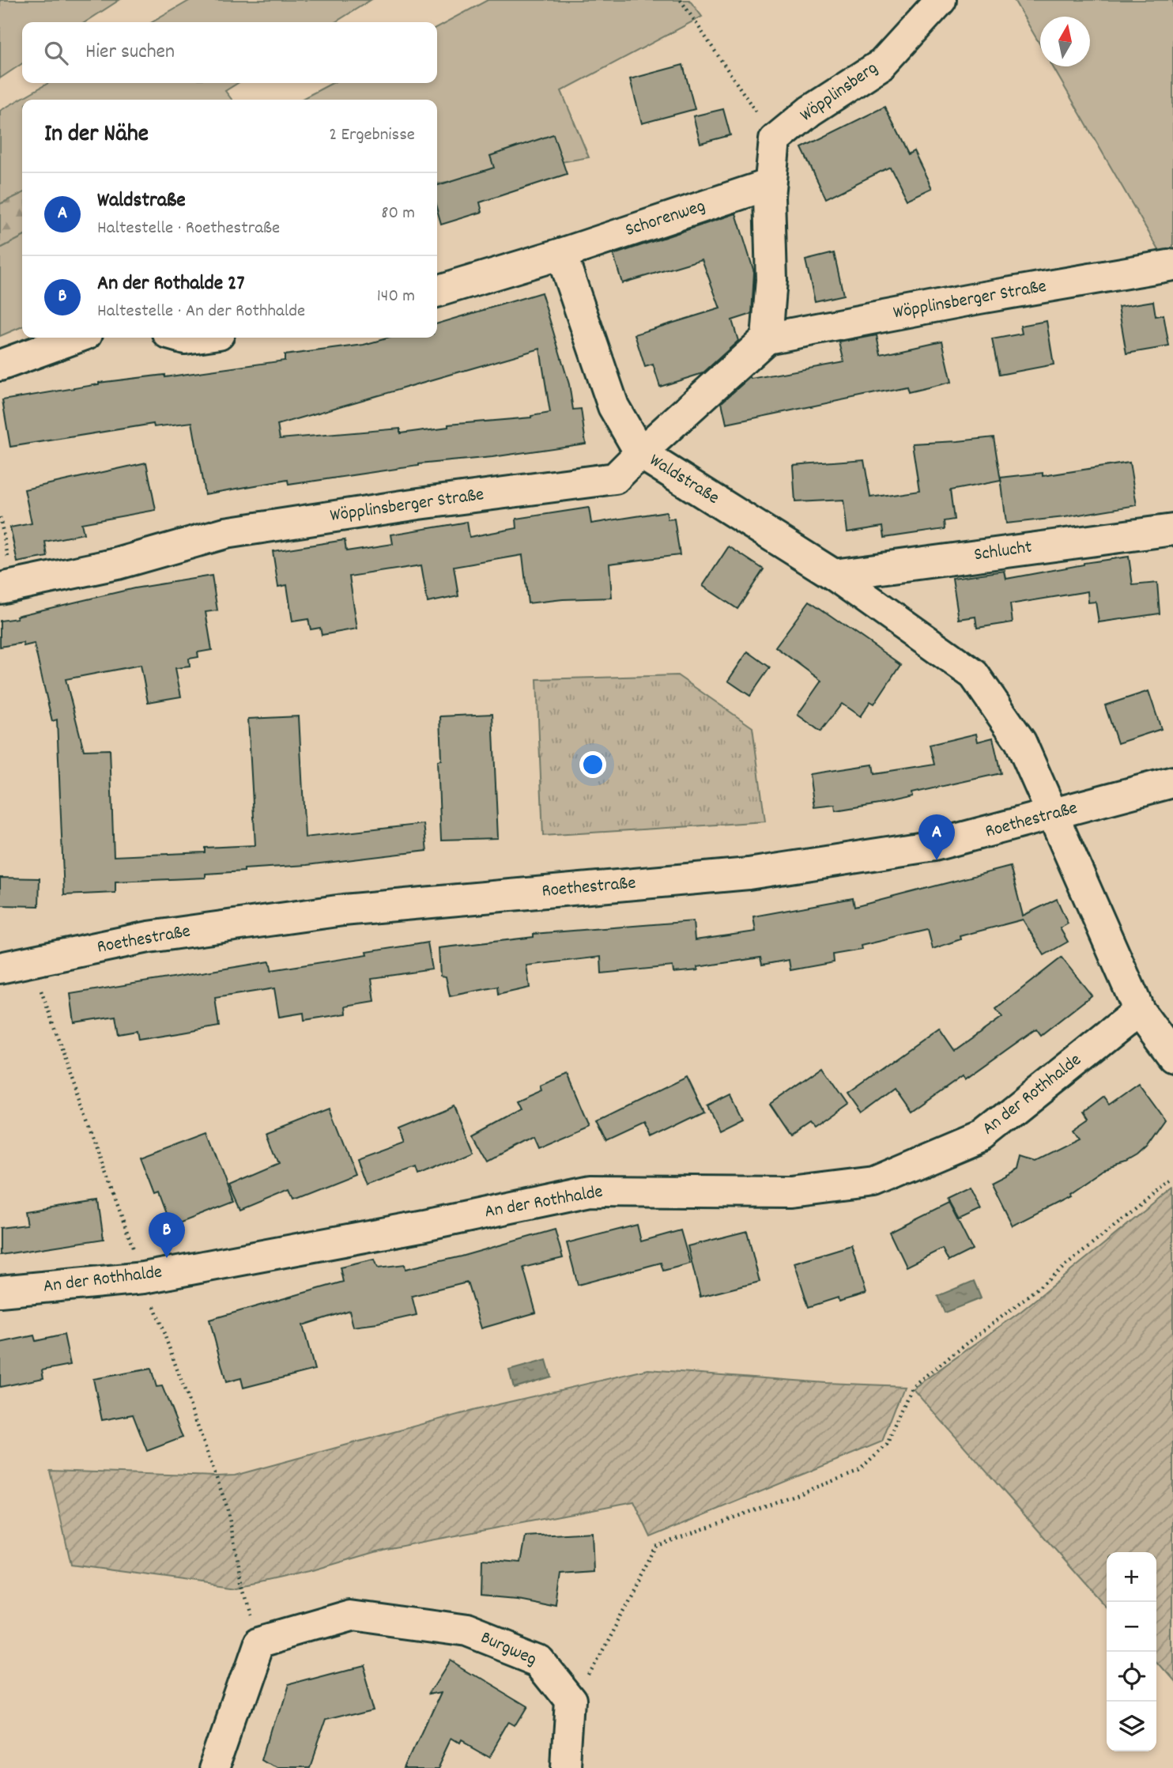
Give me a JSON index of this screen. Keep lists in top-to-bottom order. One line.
{"streets":{"street":["Wöpplinsberg","Schorenweg","Wöpplinsberger Straße","Waldstraße","Schlucht","Roethestraße","An der Rothhalde","Burgweg"]},"crossings":[["Wöpplinsberger Straße","Waldstraße"],["Waldstraße","Schlucht"],["Waldstraße","Roethestraße"],["Waldstraße","An der Rothhalde"]],"north":"top","page":{"search":"Hier suchen","heading":["In der Nähe","2 Ergebnisse"],"list":[{"mark":"A","name":"Waldstraße","note":"Haltestelle · Roethestraße","value":"80 m"},{"mark":"B","name":"An der Rothalde 27","note":"Haltestelle · An der Rothhalde","value":"140 m"}],"pins":["A","B"],"map_buttons":["+","−"]}}
